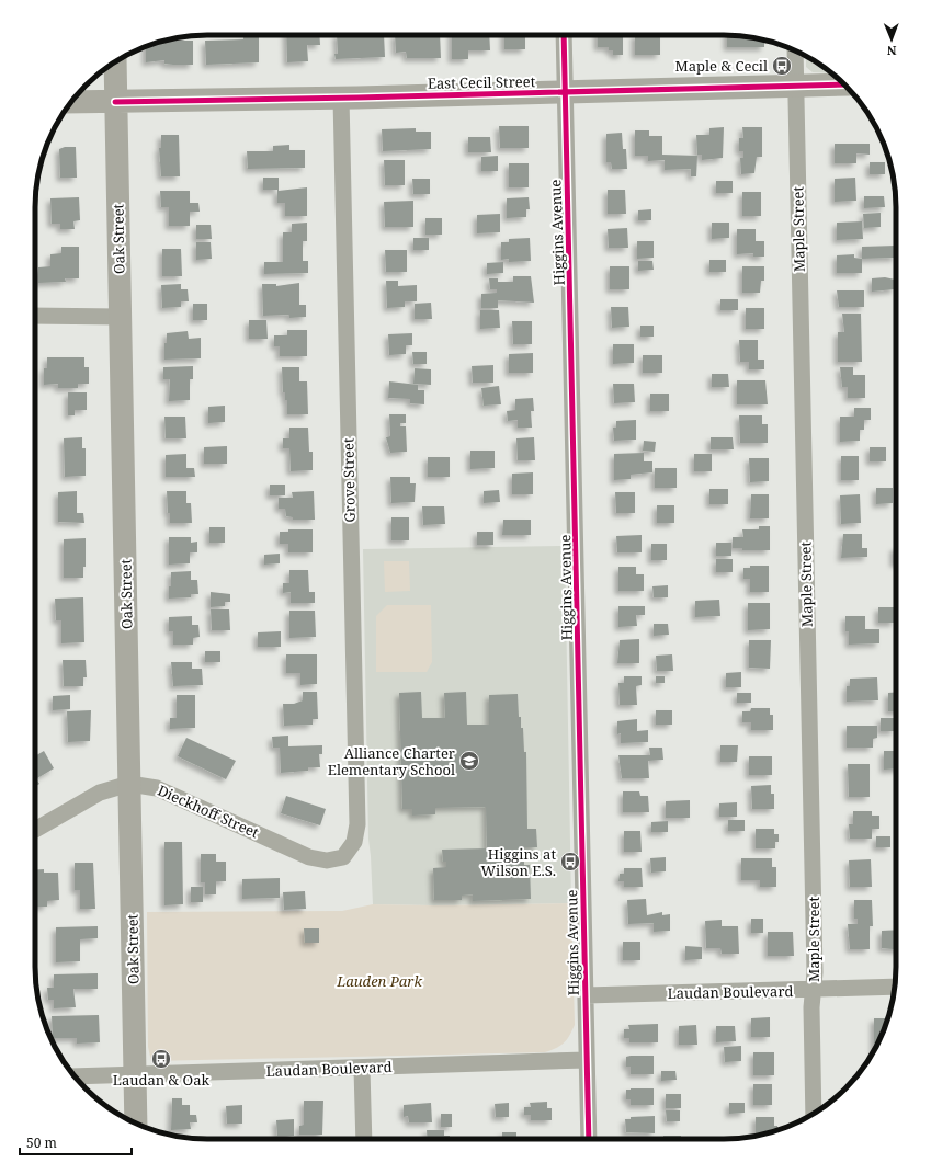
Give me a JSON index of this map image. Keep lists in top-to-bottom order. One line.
{"streets":{"street":["East Cecil Street","Maple Street","Higgins Avenue","Oak Street","Grove Street","Dieckhoff Street","Laudan Boulevard"]},"crossings":[["East Cecil Street","Maple Street"],["East Cecil Street","Higgins Avenue"],["East Cecil Street","Oak Street"],["East Cecil Street","Grove Street"],["Maple Street","Laudan Boulevard"],["Higgins Avenue","Laudan Boulevard"],["Oak Street","Dieckhoff Street"],["Oak Street","Laudan Boulevard"],["Grove Street","Dieckhoff Street"]],"parks":["Lauden Park"],"places":{"bus stop":["Maple & Cecil","Higgins at Wilson E.S.","Laudan & Oak"],"school or university":["Alliance Charter Elementary School"]},"scale_bar":"50 m","north":"bottom"}
